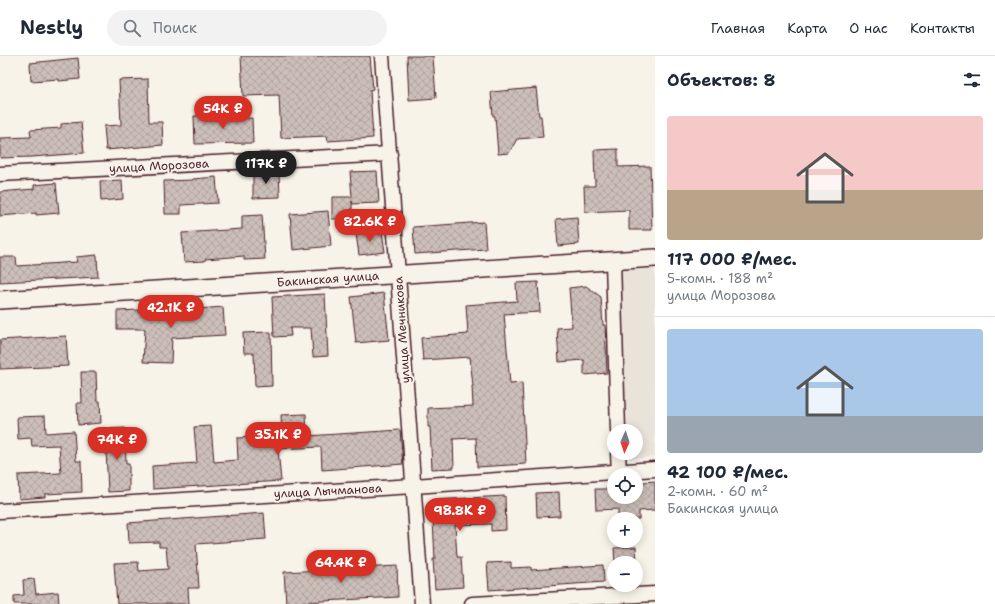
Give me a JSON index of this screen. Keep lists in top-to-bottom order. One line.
{"streets":{"main road":["Бакинская улица"],"street":["улица Морозова","улица Мечникова","улица Лычманова"]},"crossings":[["улица Морозова","улица Мечникова"],["Бакинская улица","улица Мечникова"],["улица Мечникова","улица Лычманова"]],"north":"bottom","page":{"header":"Nestly","search":"Поиск","nav":["Главная","Карта","О нас","Контакты"],"heading":"Объектов: 8","price":["54K ₽","117K ₽","82.6K ₽","42.1K ₽","35.1K ₽","74K ₽","98.8K ₽","64.4K ₽"],"list":[{"name":"117 000 ₽/мес.","note":"5-комн. · 188 m² · улица Морозова"},{"name":"42 100 ₽/мес.","note":"2-комн. · 60 m² · Бакинская улица"}],"map_buttons":["+","−"]}}
